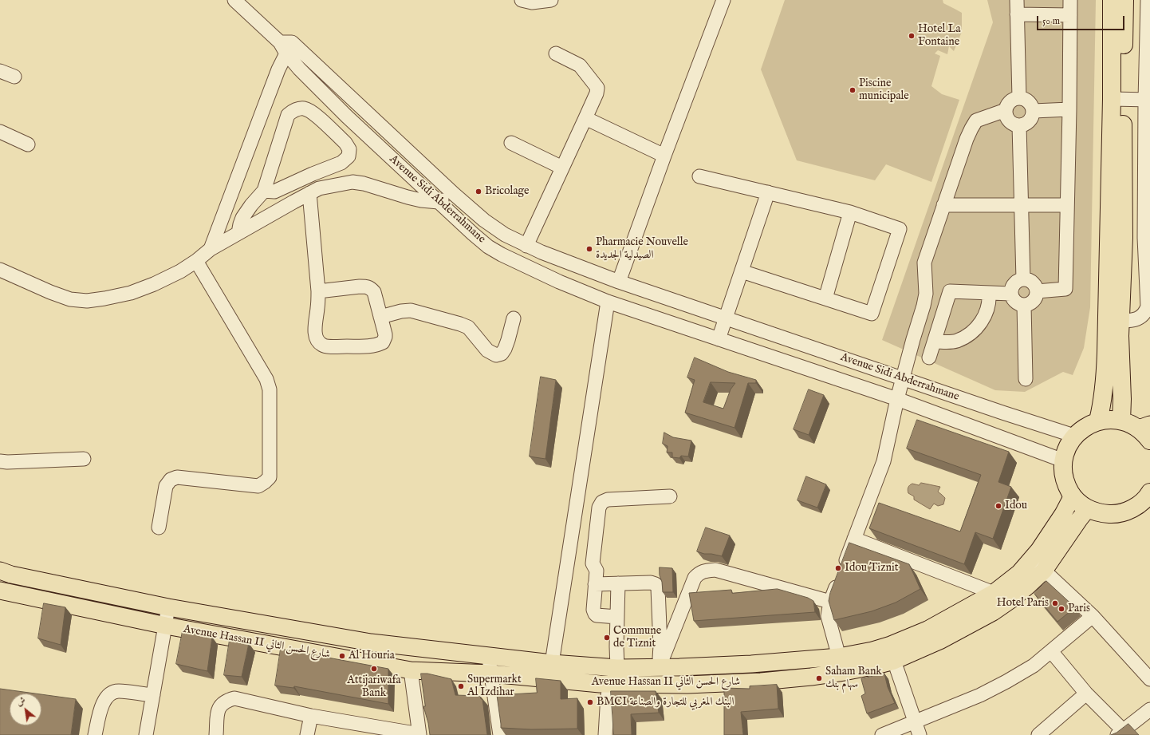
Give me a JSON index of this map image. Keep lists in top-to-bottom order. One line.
{"streets":{"main road":["Avenue Hassan II شارع الحسن الثاني"],"street":["Avenue Sidi Abderrahmane"]},"places":["Hotel La Fontaine","Piscine municipale","Bricolage","Pharmacie Nouvelle الصيدلية الجديدة","Idou","Idou Tiznit","Hotel Paris","Paris","Commune de Tiznit","Al Houria","Attijariwafa Bank","Saham Bank سهام بنك","Supermarkt Al Izdihar","BMCI البنك المغربي للتجارة والصناعة"],"scale_bar":"50 m","north":"top left"}
